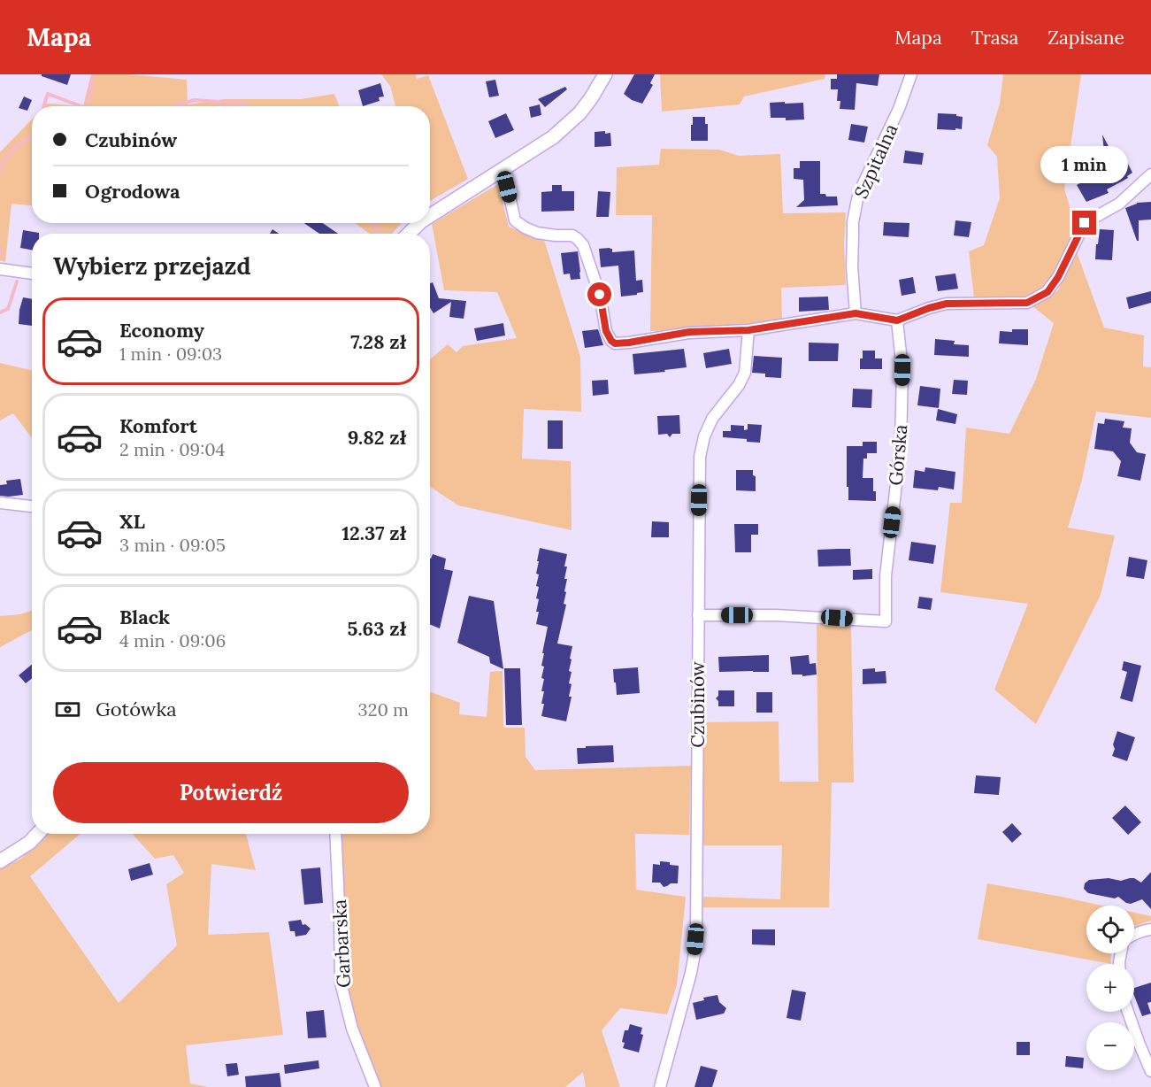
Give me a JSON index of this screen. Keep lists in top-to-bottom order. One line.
{"streets":{"street":["Szpitalna","Górska","Czubinów","Garbarska"]},"crossings":[["Górska","Czubinów"]],"page":{"header":"Mapa","nav":["Mapa","Trasa","Zapisane"],"banner":["Czubinów","Ogrodowa"],"bubble":"1 min","heading":"Wybierz przejazd","list":[{"name":"Economy","note":"1 min · 09:03","value":"7.28 zł"},{"name":"Komfort","note":"2 min · 09:04","value":"9.82 zł"},{"name":"XL","note":"3 min · 09:05","value":"12.37 zł"},{"name":"Black","note":"4 min · 09:06","value":"5.63 zł"}],"pay":["Gotówka","320 m"],"buttons":"Potwierdź","map_buttons":["+","−"]}}
